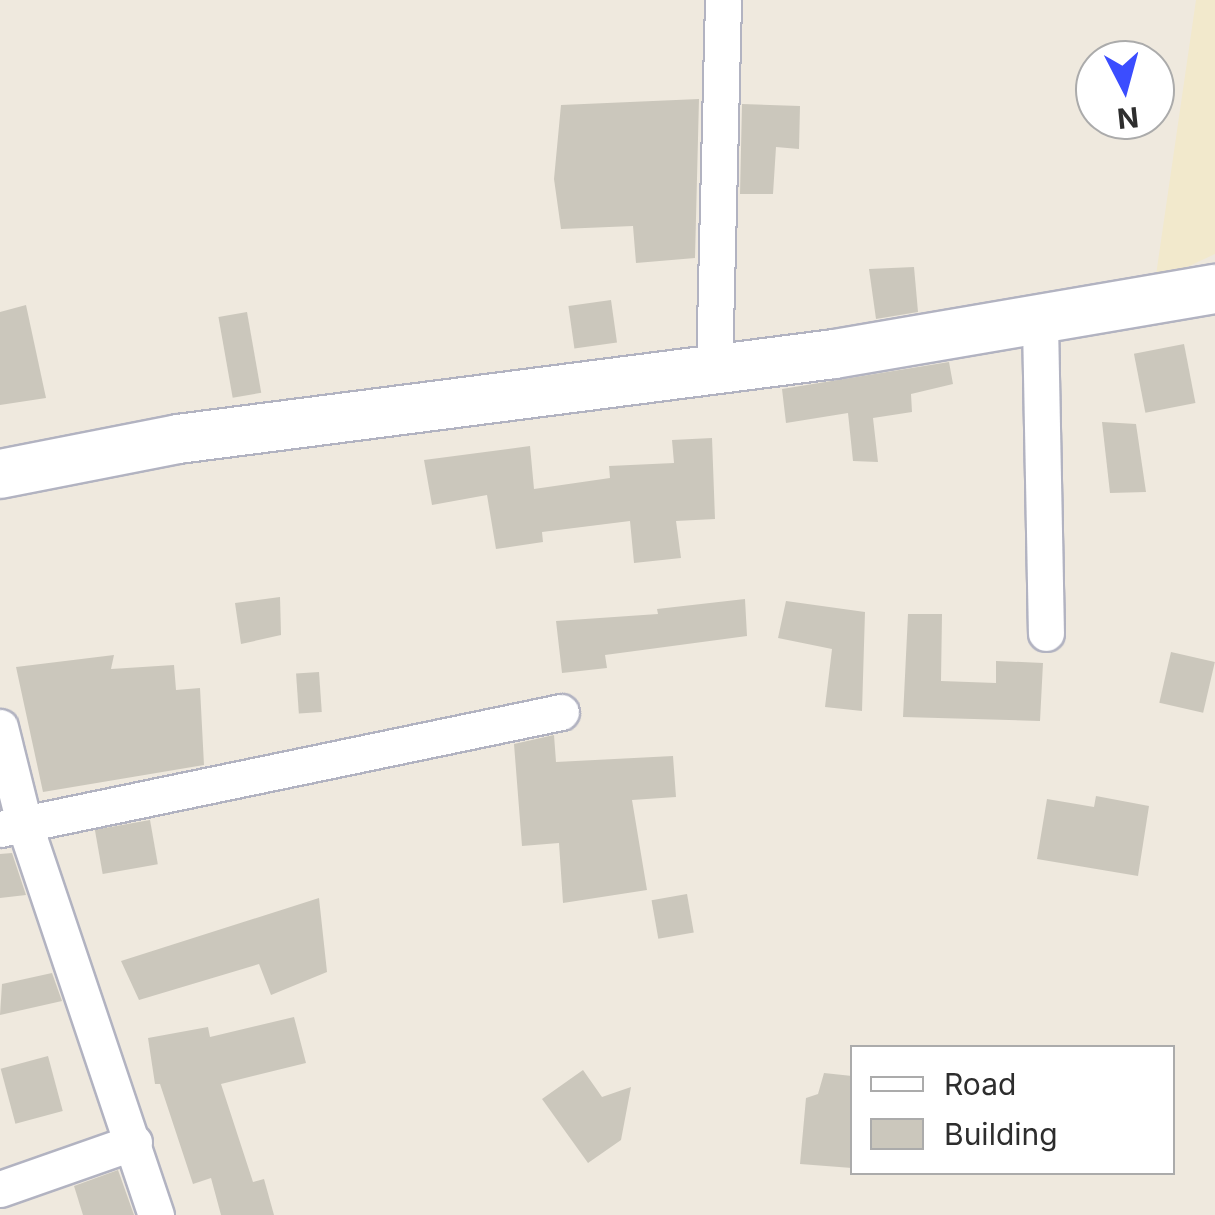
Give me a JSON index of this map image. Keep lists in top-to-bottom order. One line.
{"legend":["Road","Building"],"north":"bottom"}
